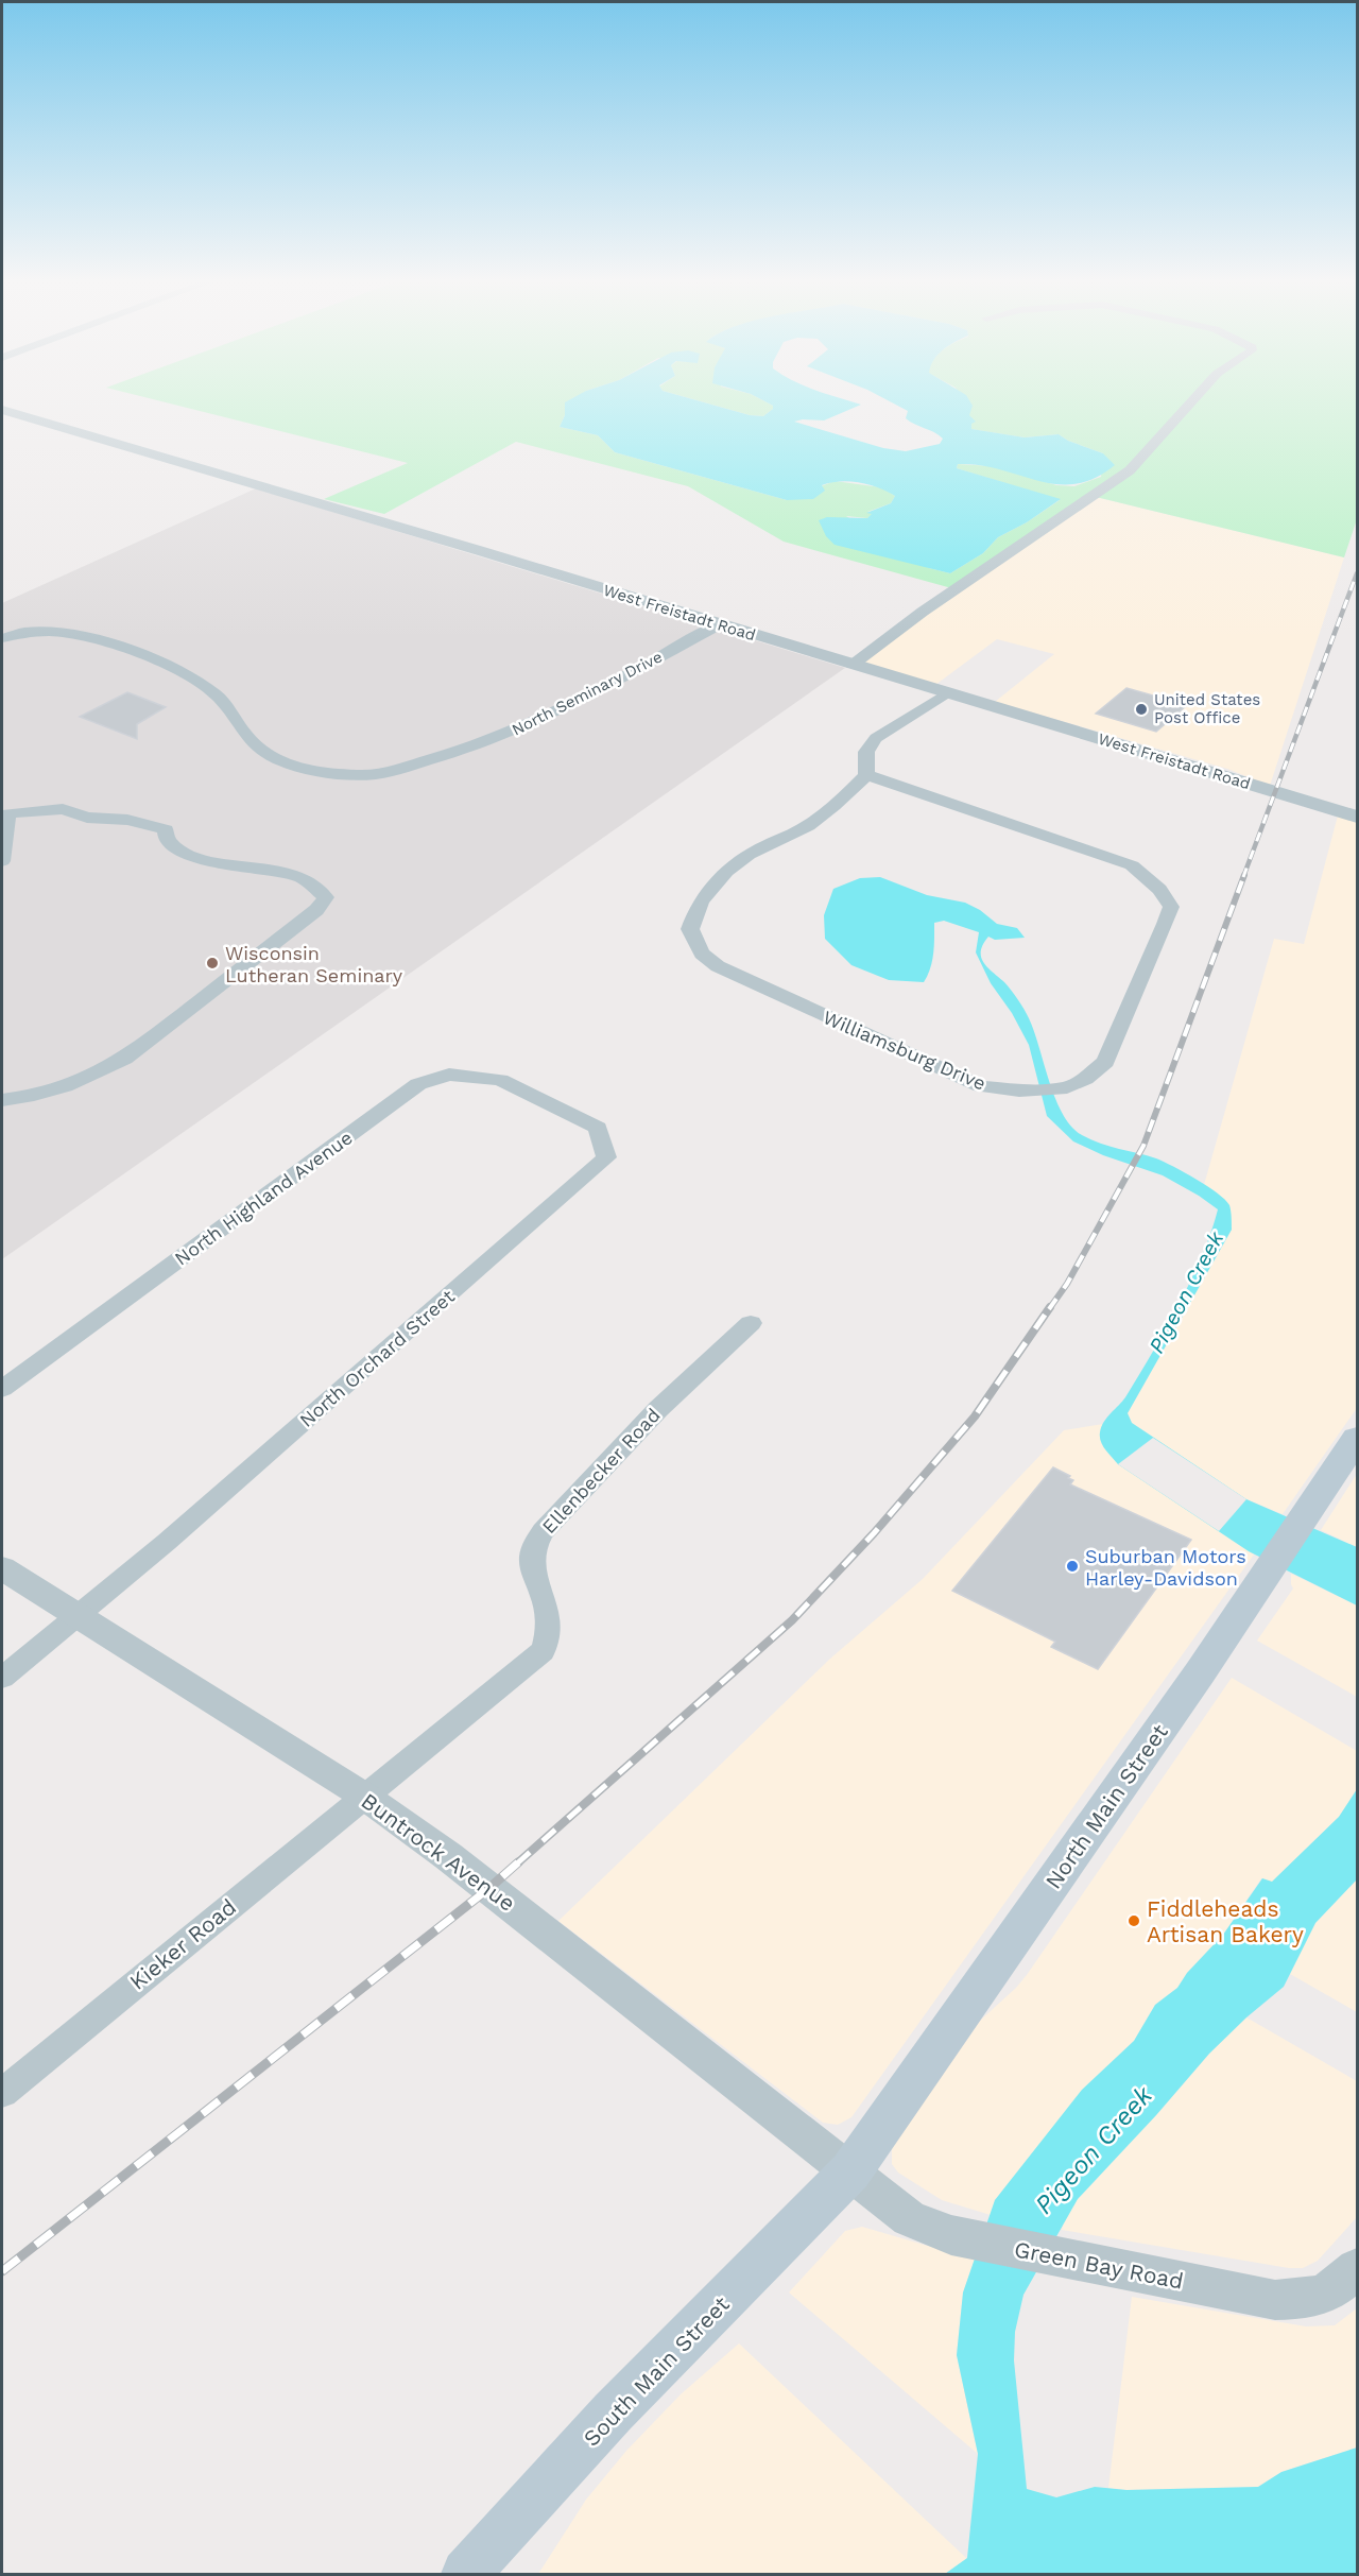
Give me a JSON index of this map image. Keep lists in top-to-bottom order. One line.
{"streets":{"main road":["North Main Street","South Main Street"],"street":["West Freistadt Road","North Seminary Drive","Williamsburg Drive","North Highland Avenue","North Orchard Street","Ellenbecker Road","Buntrock Avenue","Kieker Road","Green Bay Road"]},"crossings":[["West Freistadt Road","North Seminary Drive"],["North Highland Avenue","North Orchard Street"],["North Orchard Street","Buntrock Avenue"],["Ellenbecker Road","Buntrock Avenue"],["Ellenbecker Road","Kieker Road"],["North Main Street","Buntrock Avenue"],["North Main Street","Green Bay Road"],["North Main Street","South Main Street"],["Buntrock Avenue","Kieker Road"],["Buntrock Avenue","Green Bay Road"],["Buntrock Avenue","South Main Street"],["Green Bay Road","South Main Street"]],"water":["Pigeon Creek"],"places":["United States Post Office","Wisconsin Lutheran Seminary","Suburban Motors Harley-Davidson","Fiddleheads Artisan Bakery"]}
